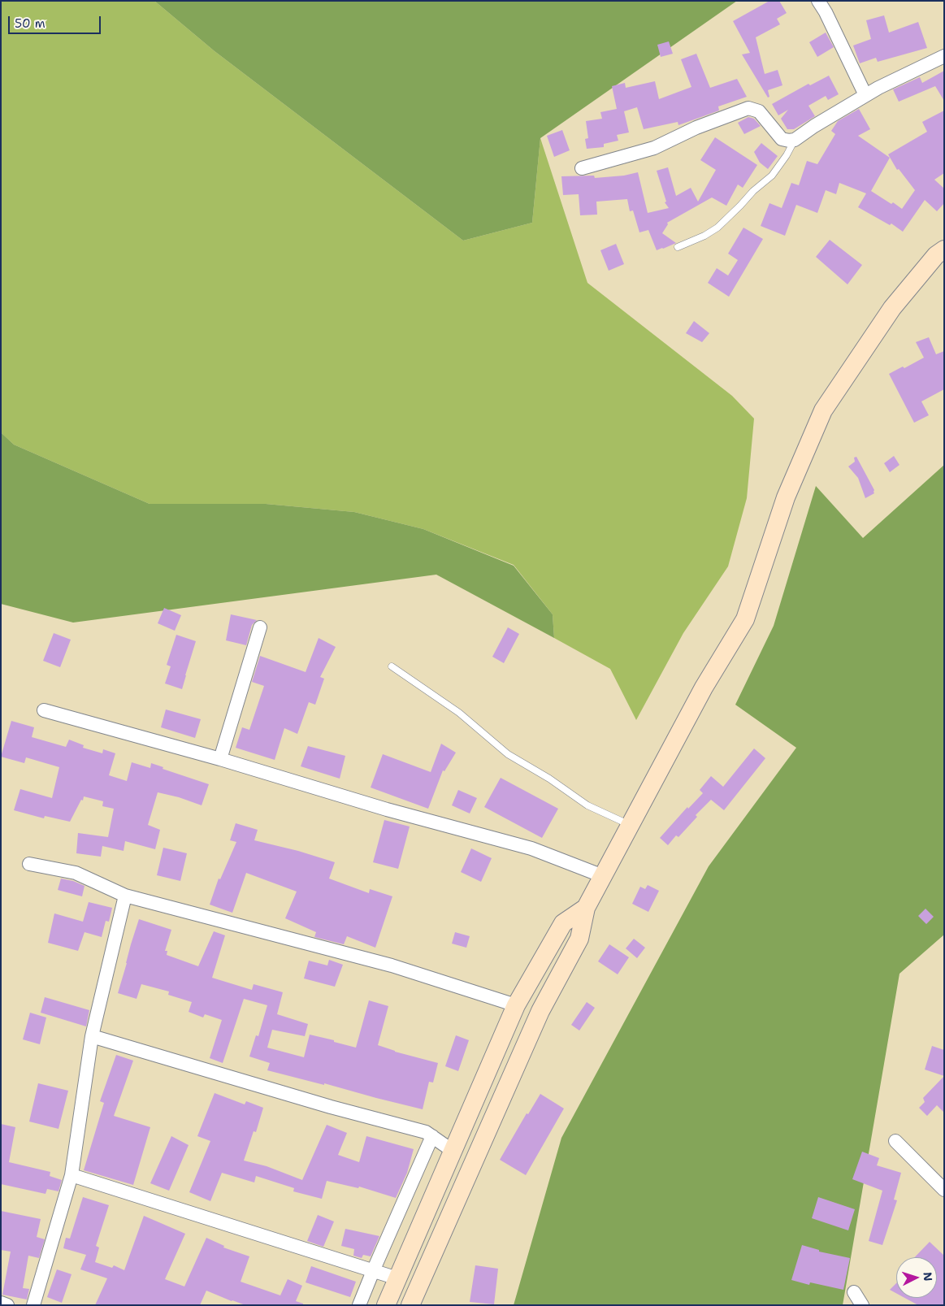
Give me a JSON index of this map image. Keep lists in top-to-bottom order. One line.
{"scale_bar":"50 m","north":"right"}
